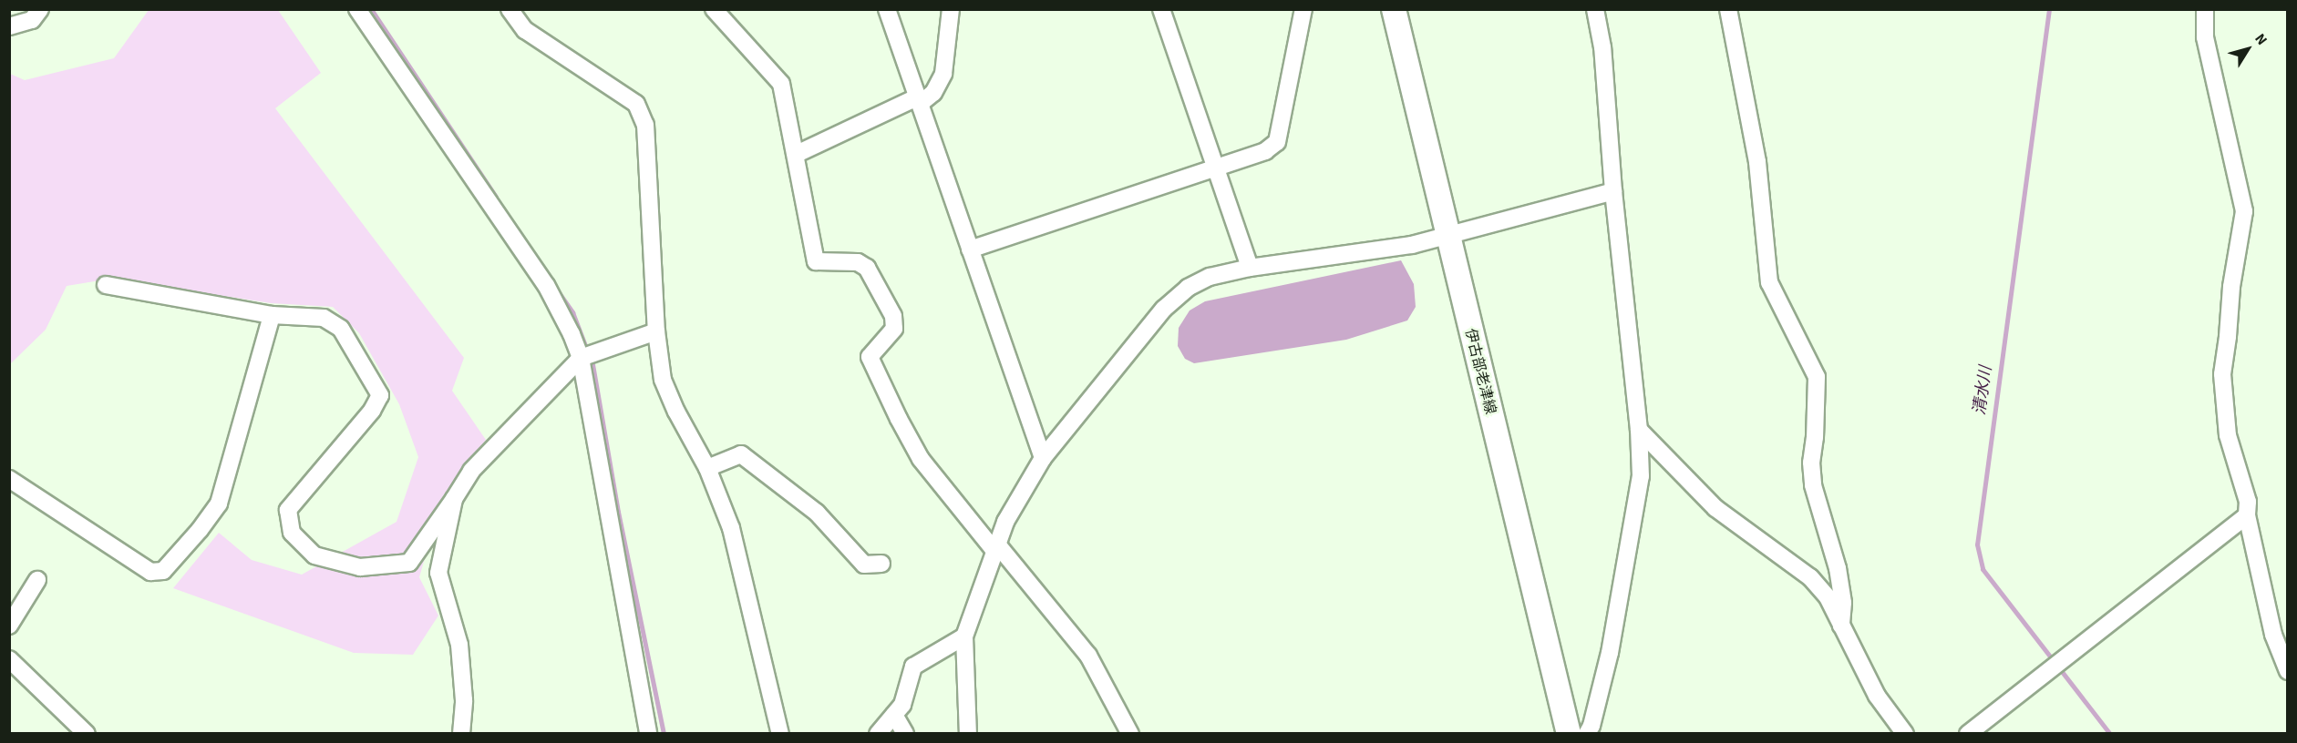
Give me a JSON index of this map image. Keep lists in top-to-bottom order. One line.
{"streets":{"main road":["伊古部老津線"]},"water":["清水川"],"north":"top right"}
